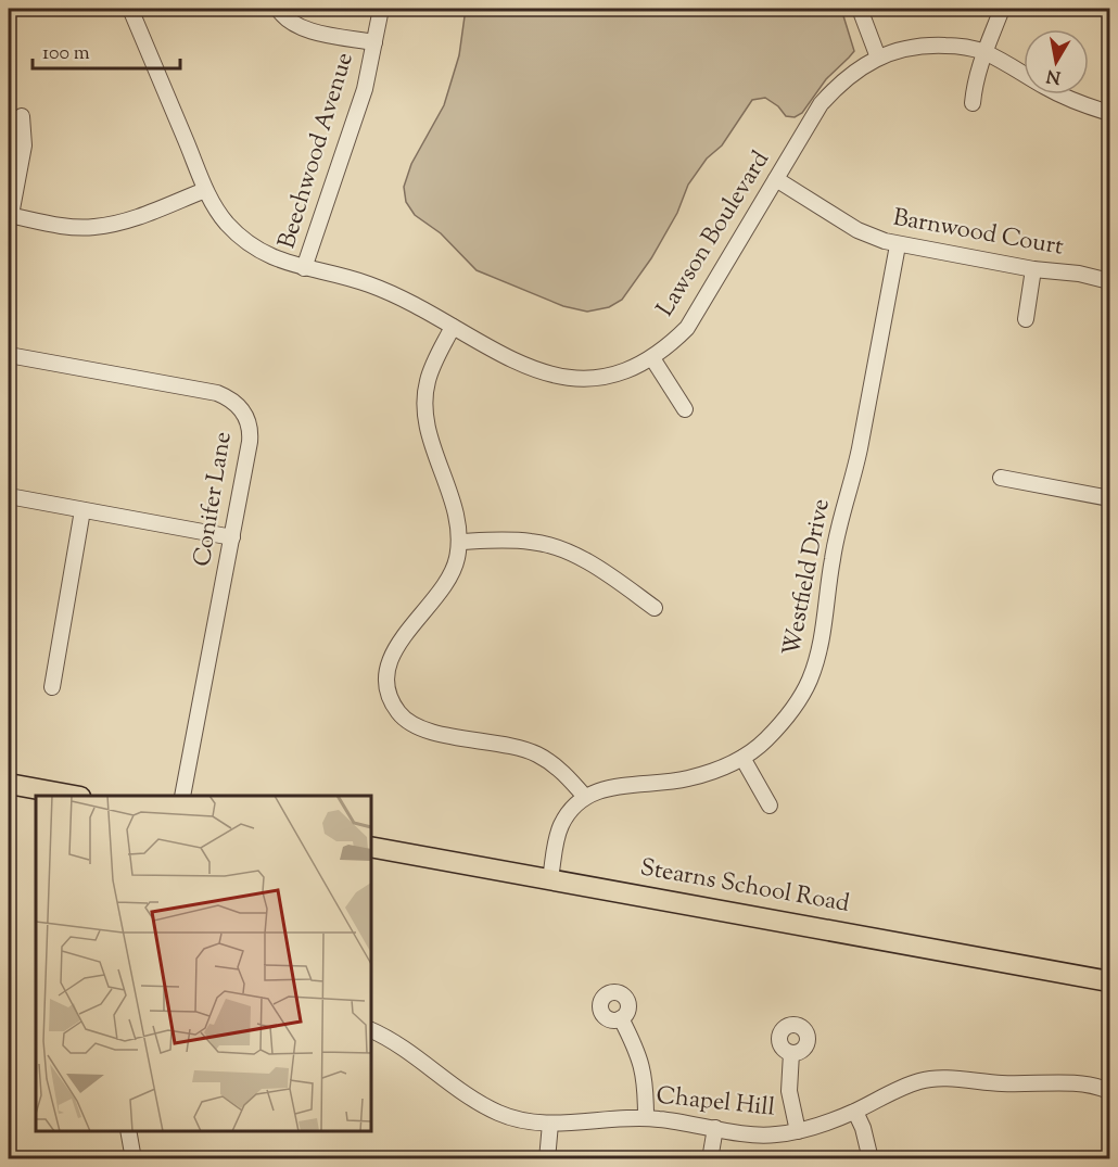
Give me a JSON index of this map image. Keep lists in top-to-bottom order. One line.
{"streets":{"main road":["Stearns School Road"],"street":["Beechwood Avenue","Barnwood Court","Lawson Boulevard","Conifer Lane","Westfield Drive","Chapel Hill"]},"crossings":[["Beechwood Avenue","Lawson Boulevard"],["Barnwood Court","Lawson Boulevard"],["Barnwood Court","Westfield Drive"]],"scale_bar":"100 m","north":"bottom"}
